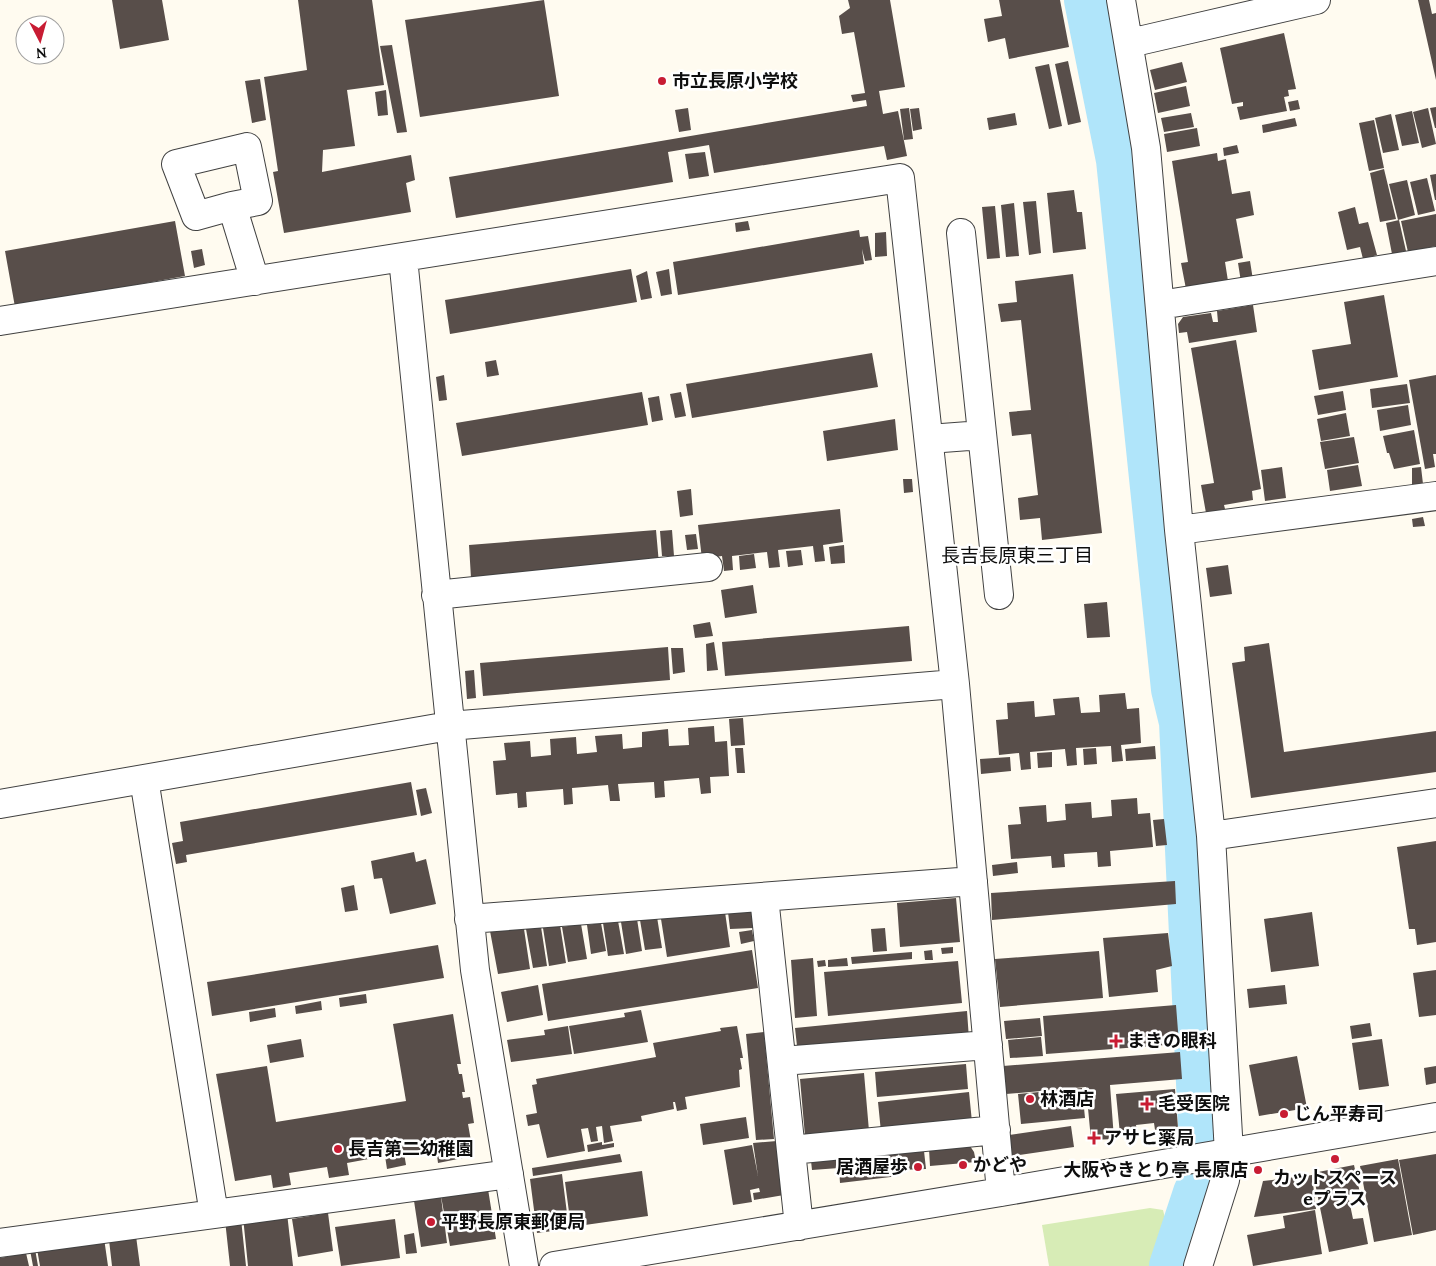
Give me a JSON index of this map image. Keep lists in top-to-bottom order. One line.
{"districts":["長吉長原東三丁目"],"places":{"other":["市立長原小学校","林酒店","じん平寿司","長吉第二幼稚園","カットスペース eプラス","かどや","居酒屋歩","大阪やきとり亭 長原店","平野長原東郵便局"],"health":["まきの眼科","毛受医院","アサヒ薬局"]},"north":"bottom"}
